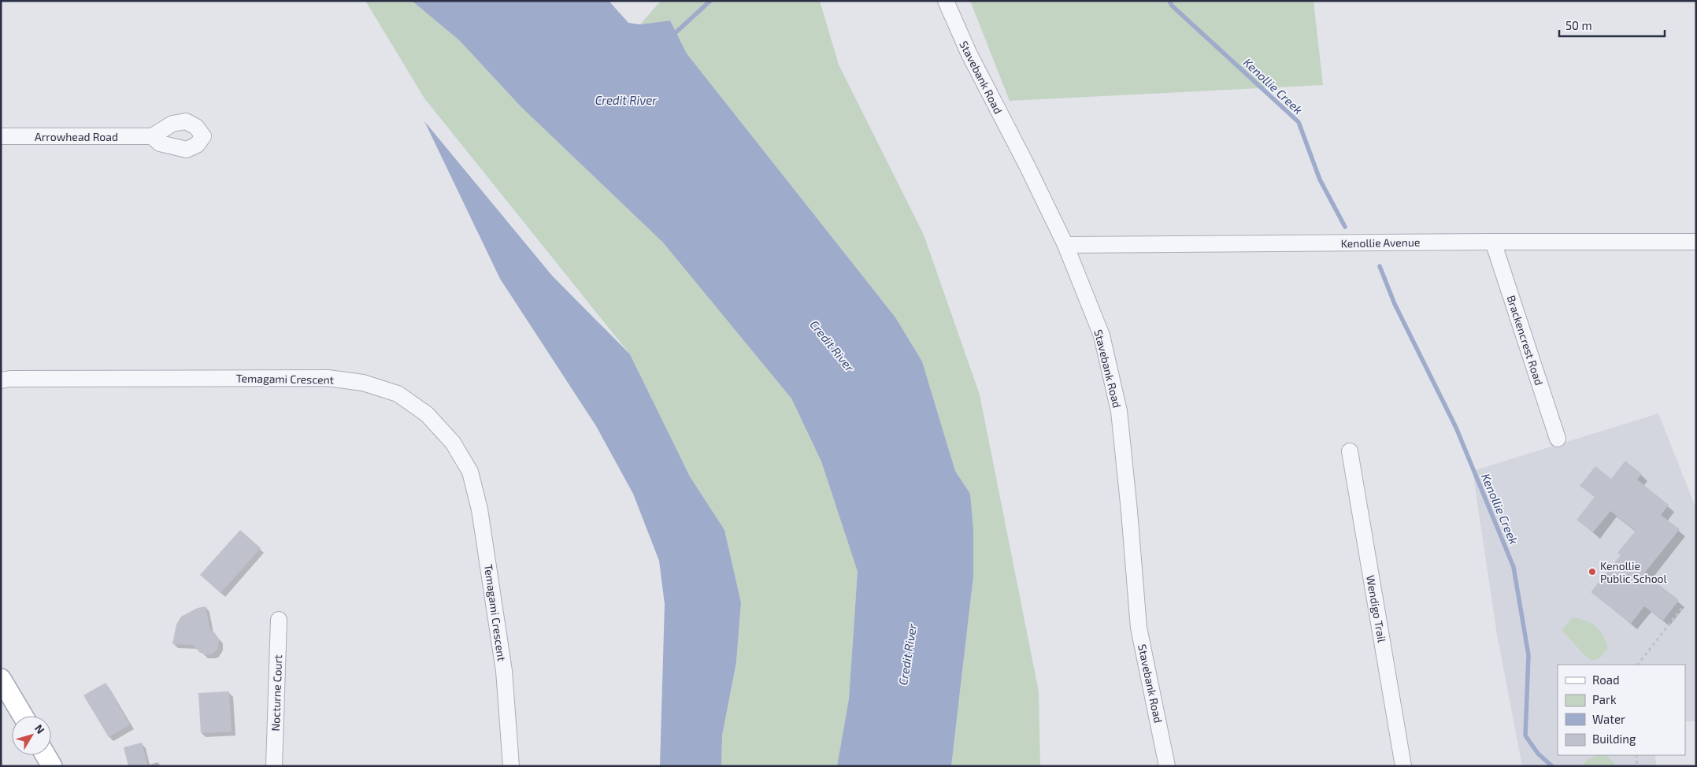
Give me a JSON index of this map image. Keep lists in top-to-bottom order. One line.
{"streets":{"street":["Stavebank Road","Arrowhead Road","Kenollie Avenue","Brackencrest Road","Temagami Crescent","Wendigo Trail","Nocturne Court"]},"crossings":[["Stavebank Road","Kenollie Avenue"],["Kenollie Avenue","Brackencrest Road"]],"water":["Kenollie Creek","Credit River"],"places":["Kenollie Public School"],"legend":["Road","Park","Water","Building"],"scale_bar":"50 m","north":"top right"}
